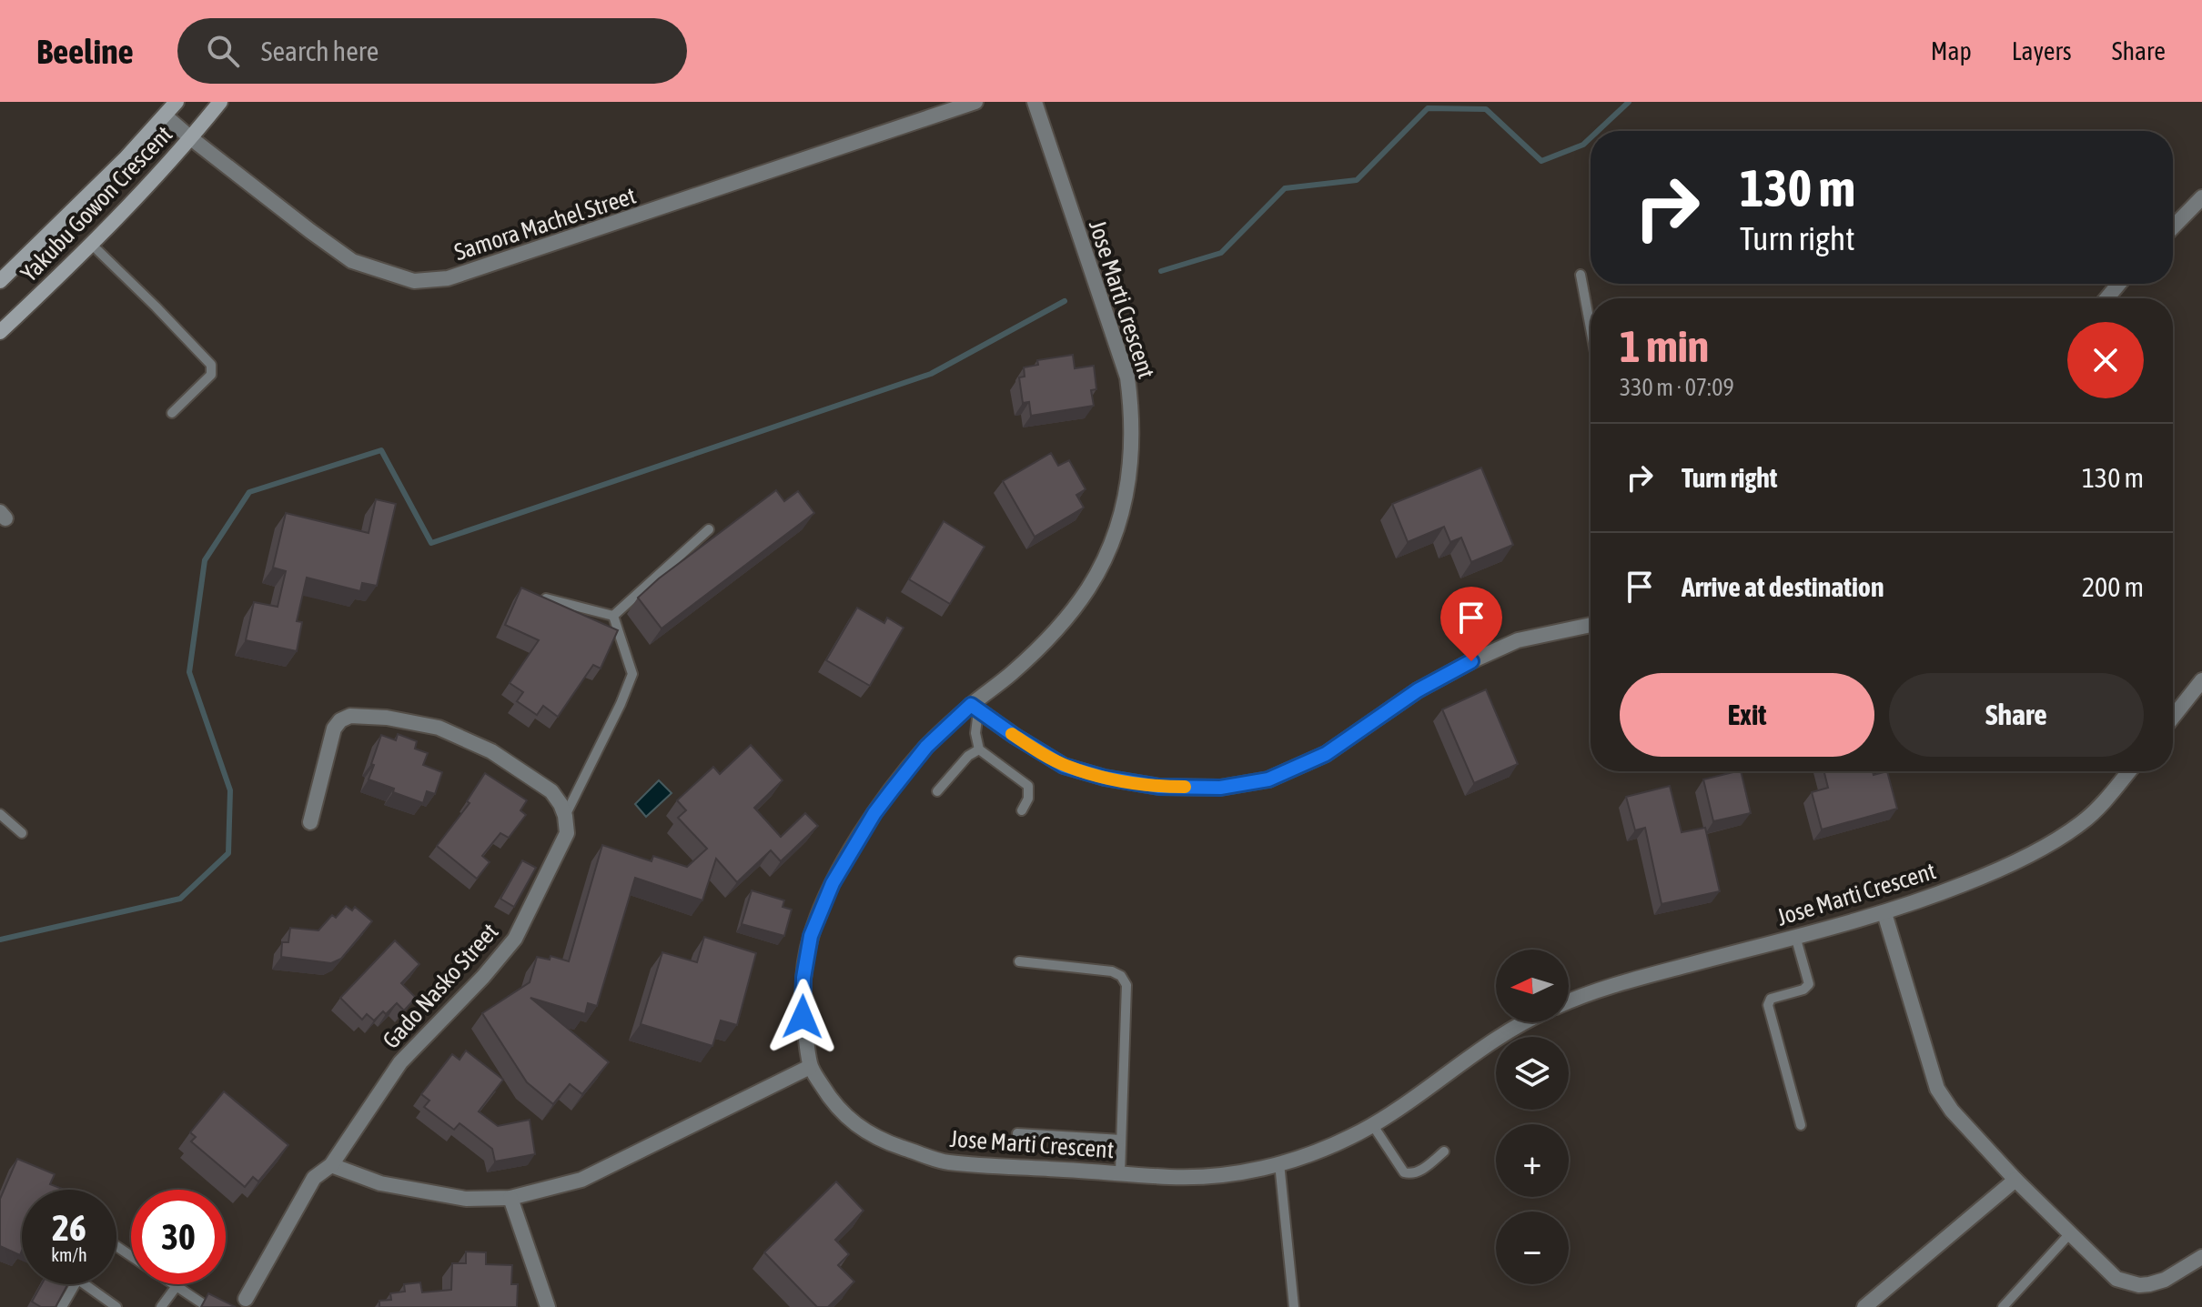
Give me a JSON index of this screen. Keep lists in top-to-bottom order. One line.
{"streets":{"main road":["Yakubu Gowon Crescent"],"street":["Samora Machel Street","Jose Marti Crescent","Gado Nasko Street"]},"crossings":[["Yakubu Gowon Crescent","Samora Machel Street"]],"north":"left","page":{"header":"Beeline","search":"Search here","nav":["Map","Layers","Share"],"turn":["130 m","Turn right"],"heading":["1 min","330 m · 07:09"],"list":[{"name":"Turn right","value":"130 m"},{"name":"Arrive at destination","value":"200 m"}],"buttons":["Exit","Share"],"map_buttons":["+","−"],"speed":"26 km/h","limit":"30"}}
